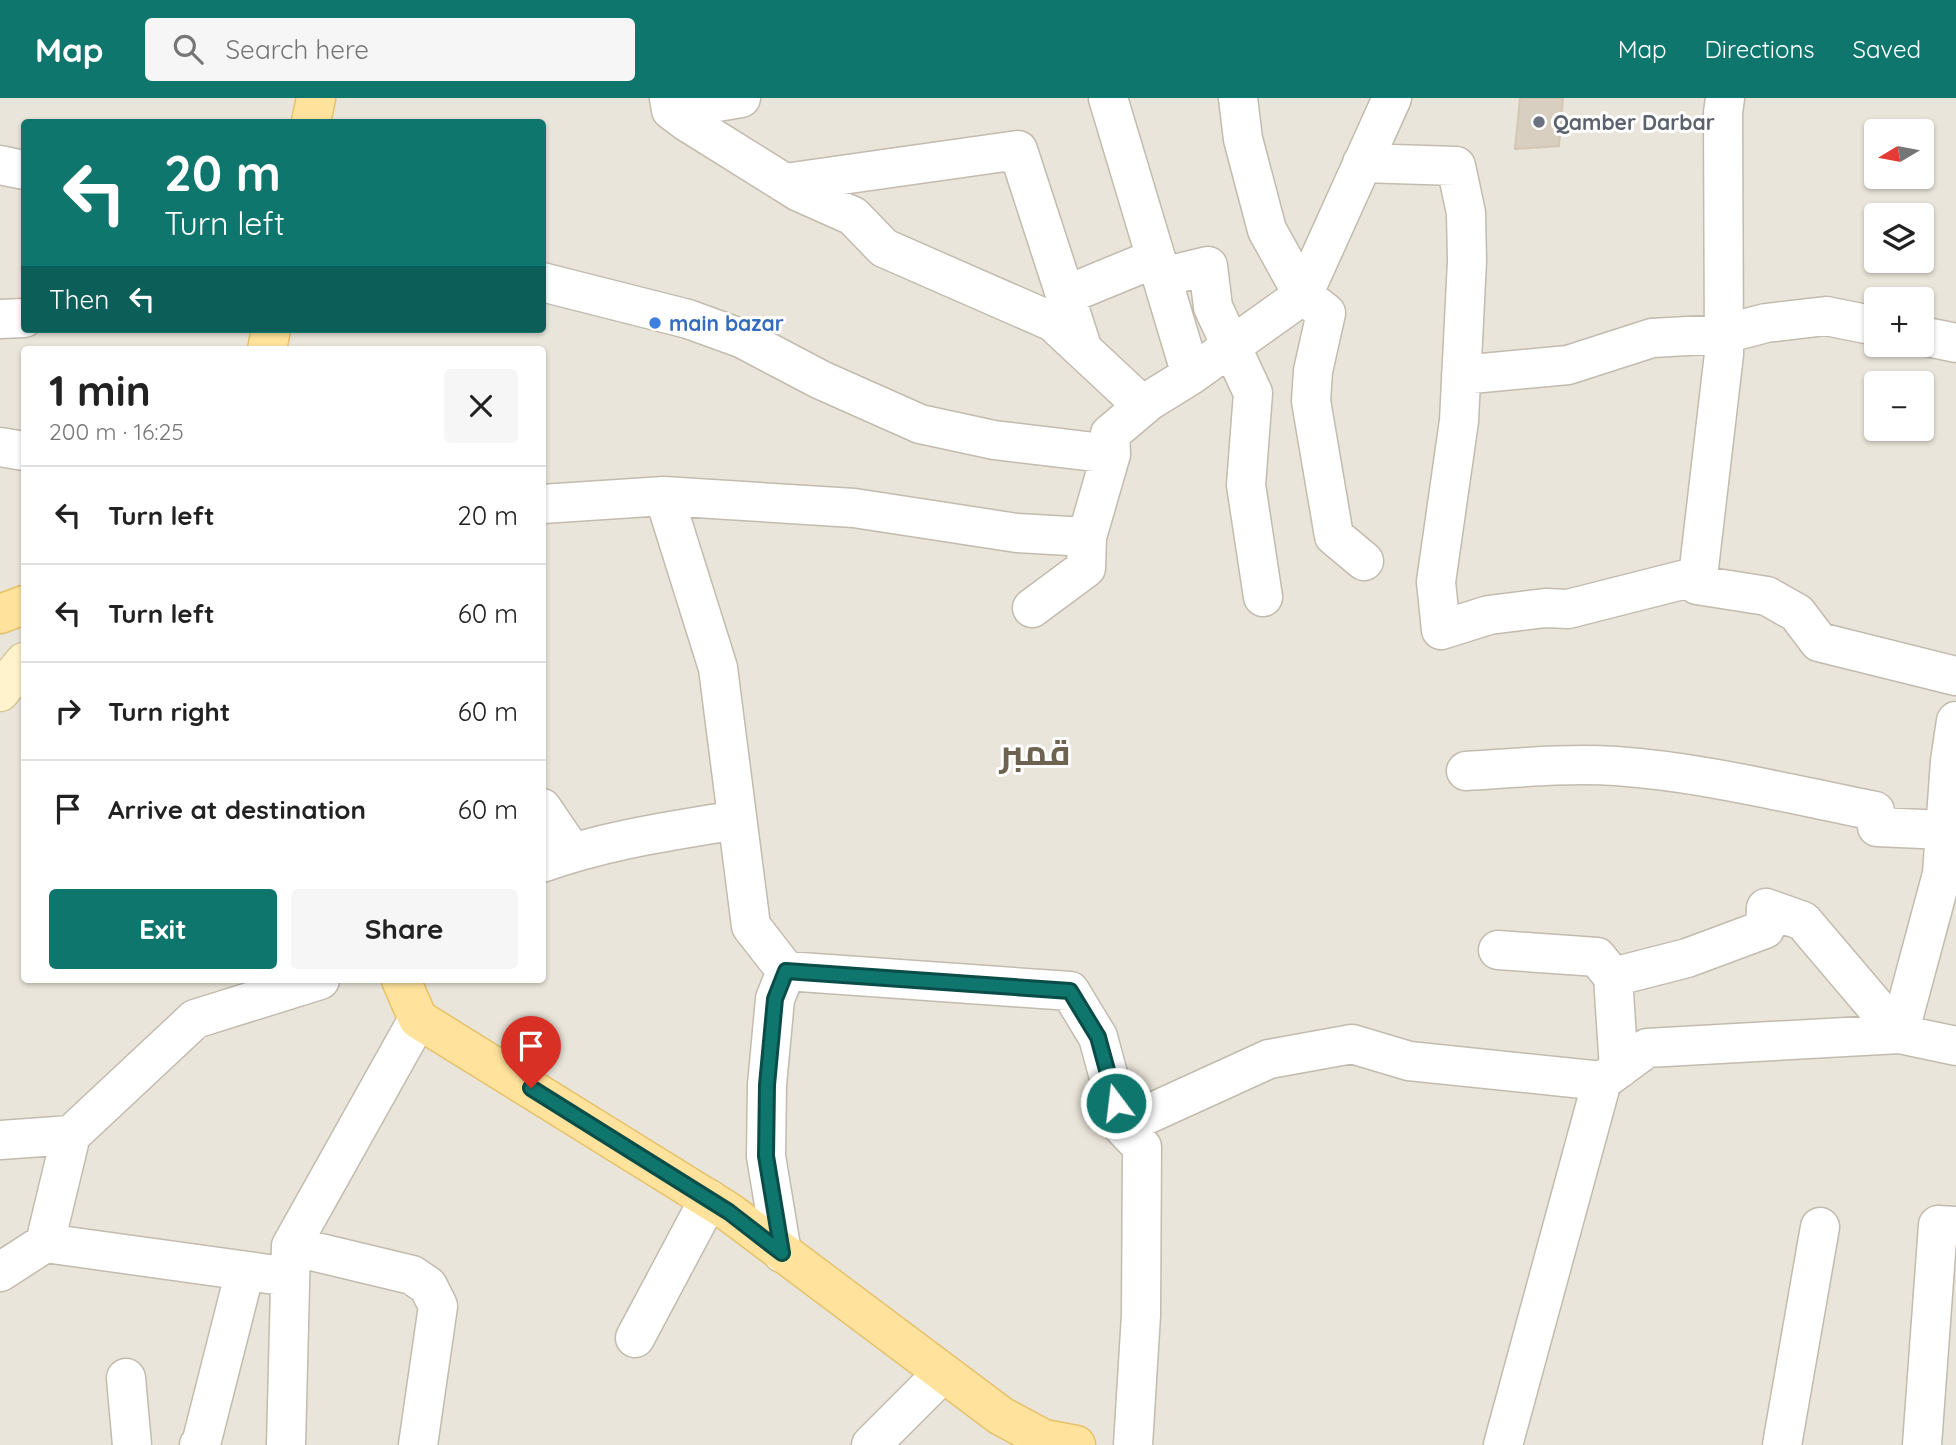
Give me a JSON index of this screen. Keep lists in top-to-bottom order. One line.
{"districts":["قمبر"],"places":["Qamber Darbar","main bazar"],"north":"left","page":{"header":"Map","search":"Search here","nav":["Map","Directions","Saved"],"map_buttons":["+","−"],"turn":["20 m","Turn left"],"then":"Then","heading":["1 min","200 m · 16:25"],"list":[{"name":"Turn left","value":"20 m"},{"name":"Turn left","value":"60 m"},{"name":"Turn right","value":"60 m"},{"name":"Arrive at destination","value":"60 m"}],"buttons":["Exit","Share"]}}
